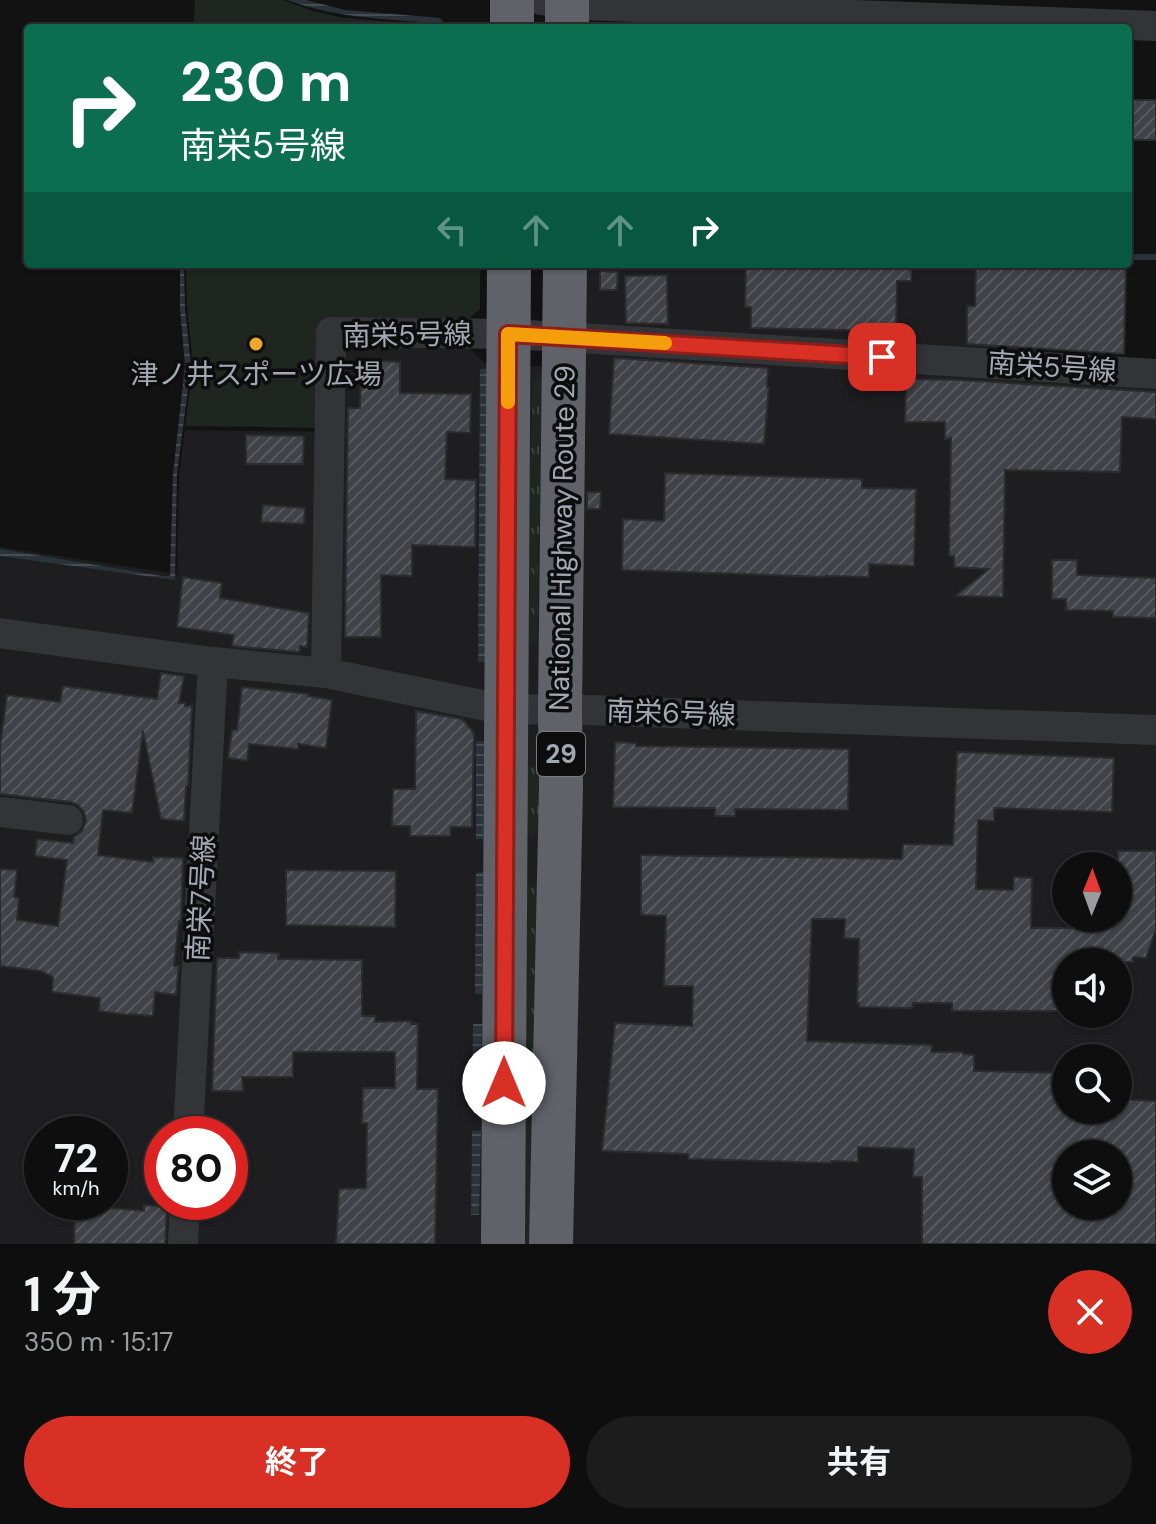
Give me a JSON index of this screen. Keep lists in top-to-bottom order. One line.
{"streets":{"highway":["National Highway Route 29","29"],"street":["南栄5号線","南栄6号線","南栄7号線"]},"crossings":[["南栄5号線","National Highway Route 29"],["南栄5号線","南栄6号線"],["National Highway Route 29","南栄6号線"],["南栄6号線","南栄7号線"]],"places":["津ノ井スポーツ広場"],"north":"top","page":{"turn":["230 m","南栄5号線"],"speed":"72 km/h","limit":"80","heading":["1 分","350 m · 15:17"],"buttons":["終了","共有"]}}
